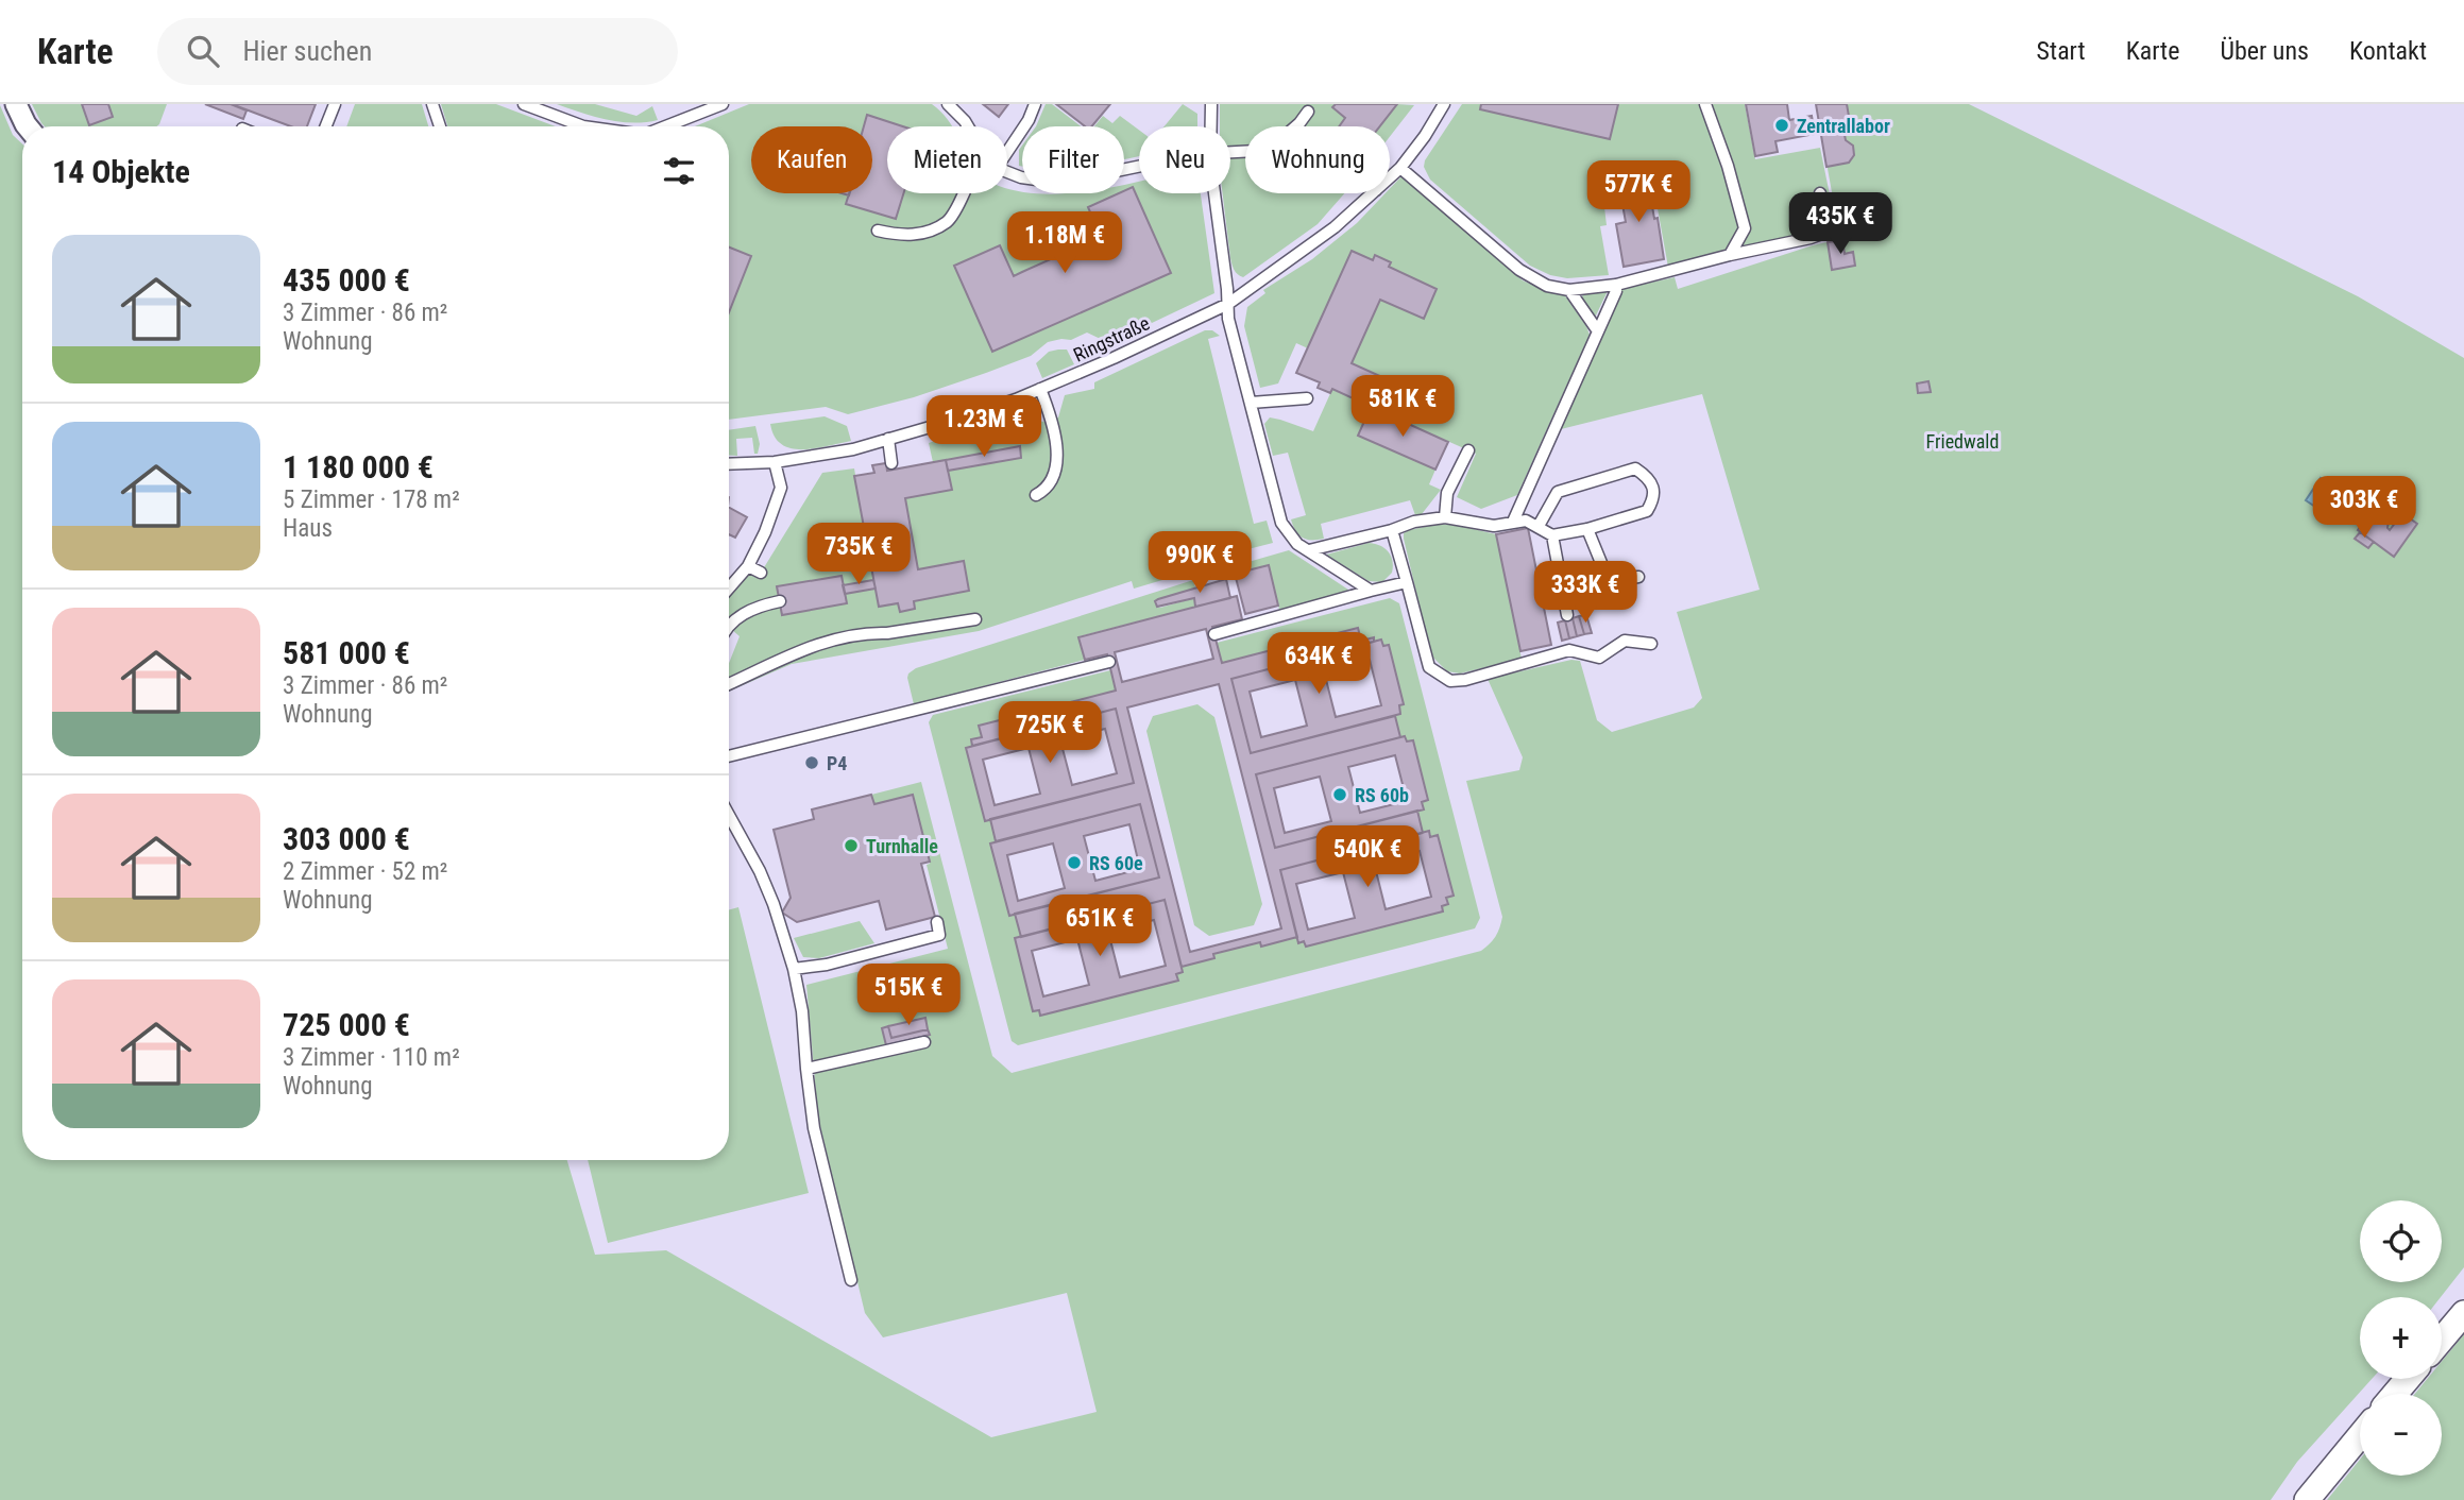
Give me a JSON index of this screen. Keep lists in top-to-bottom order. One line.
{"streets":{"lane":["Ringstraße"]},"parks":["Friedwald"],"places":["Zentrallabor","P4","RS 60b","Turnhalle","RS 60e"],"page":{"header":"Karte","search":"Hier suchen","nav":["Start","Karte","Über uns","Kontakt"],"chip":["Kaufen","Mieten","Filter","Neu","Wohnung"],"heading":"14 Objekte","price":["577K €","435K €","1.18M €","581K €","1.23M €","303K €","735K €","990K €","333K €","634K €","725K €","540K €","651K €","515K €"],"list":[{"name":"435 000 €","note":"3 Zimmer · 86 m² · Wohnung"},{"name":"1 180 000 €","note":"5 Zimmer · 178 m² · Haus"},{"name":"581 000 €","note":"3 Zimmer · 86 m² · Wohnung"},{"name":"303 000 €","note":"2 Zimmer · 52 m² · Wohnung"},{"name":"725 000 €","note":"3 Zimmer · 110 m² · Wohnung"}],"map_buttons":["+","−"]}}
